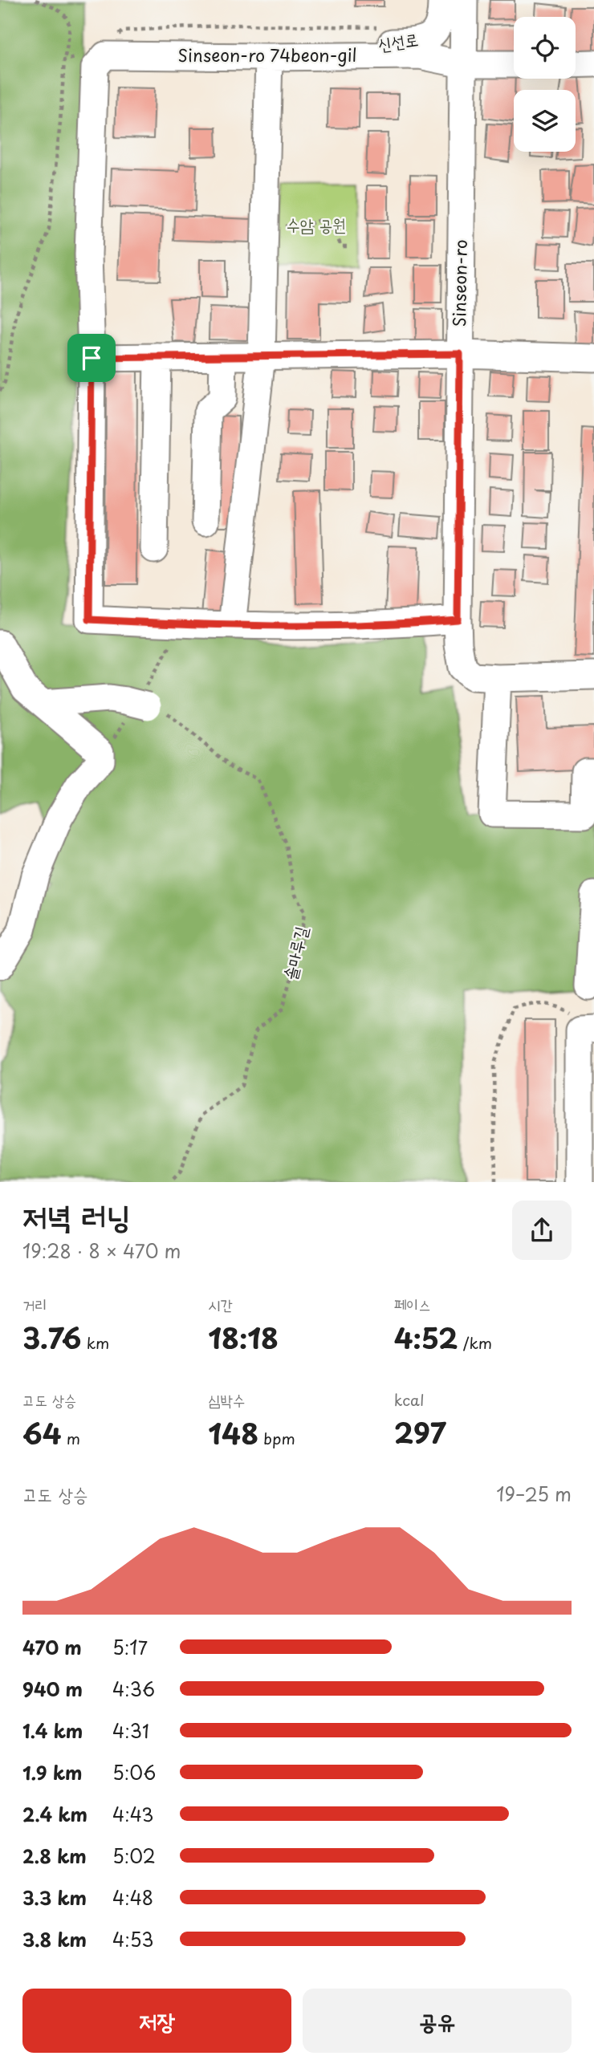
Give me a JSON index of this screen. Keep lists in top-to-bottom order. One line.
{"streets":{"street":["신선로","Sinseon-ro 74beon-gil","Sinseon-ro"],"path":["솔마루길"]},"crossings":[["신선로","Sinseon-ro 74beon-gil"],["Sinseon-ro 74beon-gil","Sinseon-ro"]],"parks":["수암 공원"],"page":{"heading":["저녁 러닝","19:28 · 8 × 470 m"],"stats":[["거리","3.76 km"],["시간","18:18"],["페이스","4:52 /km"],["고도 상승","64 m"],["심박수","148 bpm"],["kcal","297"]],"chart":["고도 상승","19–25 m"],"list":[{"name":"470 m","note":"5:17"},{"name":"940 m","note":"4:36"},{"name":"1.4 km","note":"4:31"},{"name":"1.9 km","note":"5:06"},{"name":"2.4 km","note":"4:43"},{"name":"2.8 km","note":"5:02"},{"name":"3.3 km","note":"4:48"},{"name":"3.8 km","note":"4:53"}],"buttons":["저장","공유"]}}
